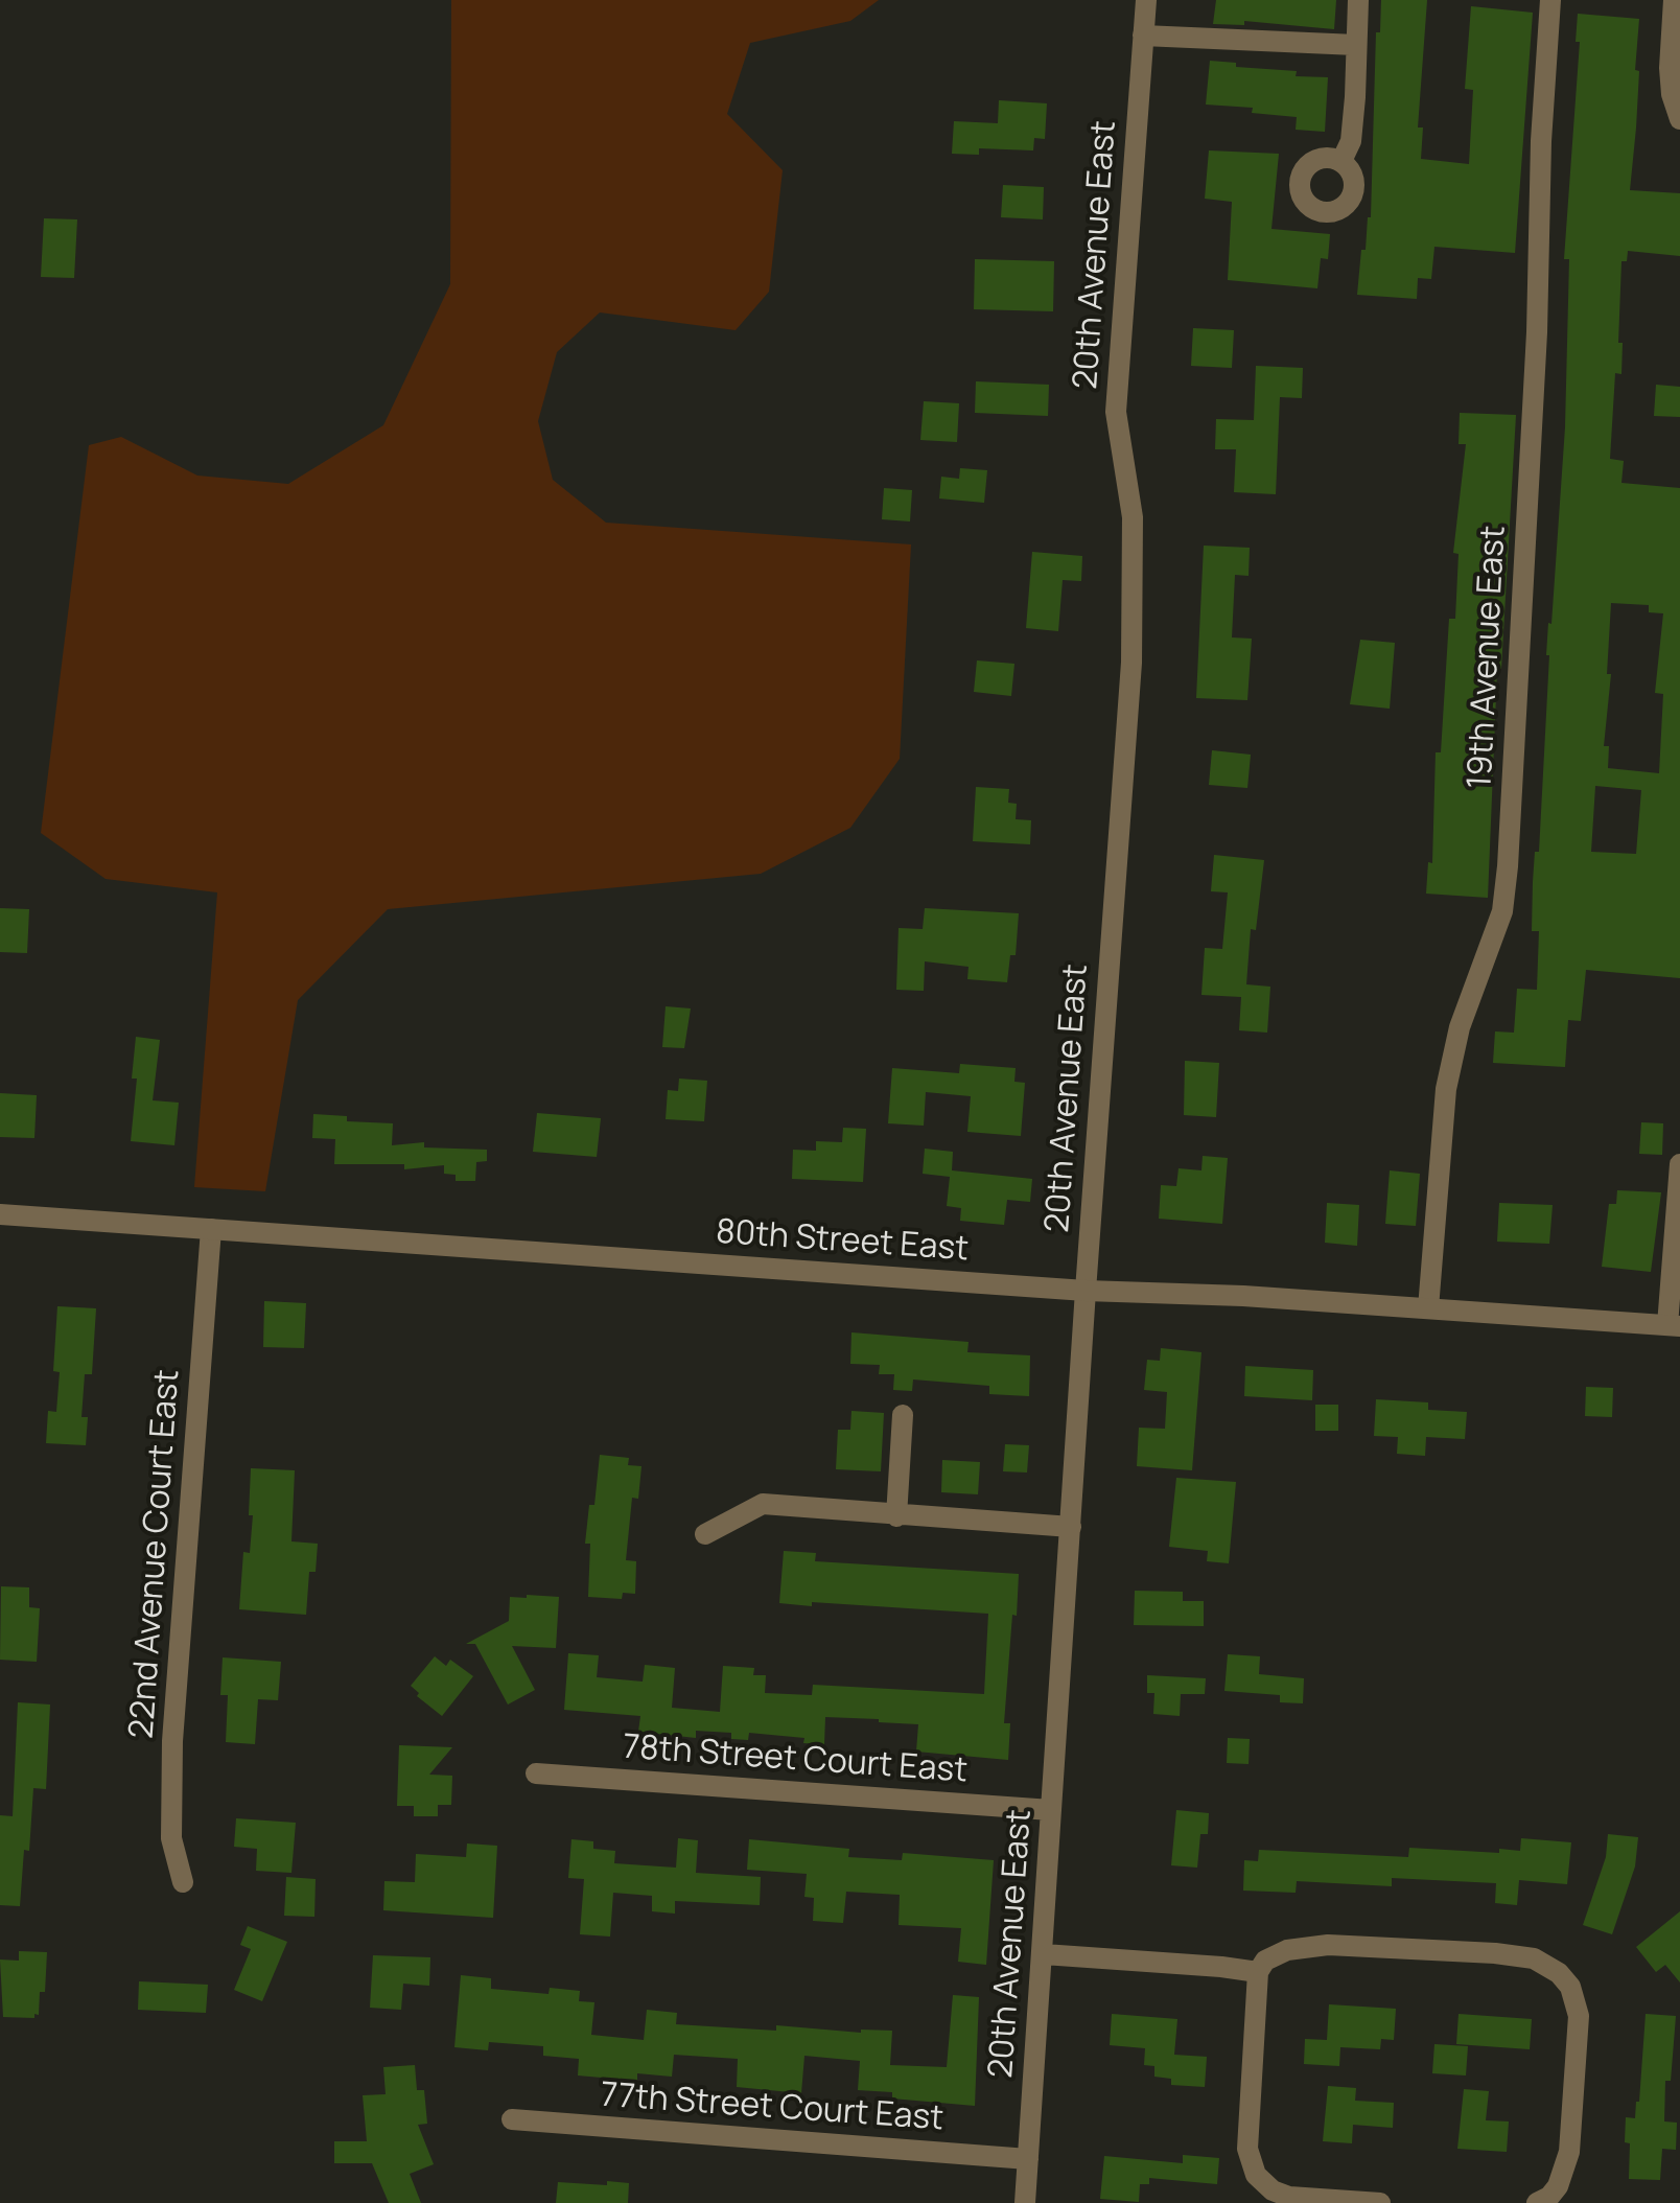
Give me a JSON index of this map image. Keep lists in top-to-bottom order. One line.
{"streets":{"street":["20th Avenue East","19th Avenue East","80th Street East","22nd Avenue Court East","78th Street Court East","77th Street Court East"]},"crossings":[["20th Avenue East","80th Street East"],["20th Avenue East","78th Street Court East"],["20th Avenue East","77th Street Court East"],["19th Avenue East","80th Street East"],["80th Street East","22nd Avenue Court East"]]}
